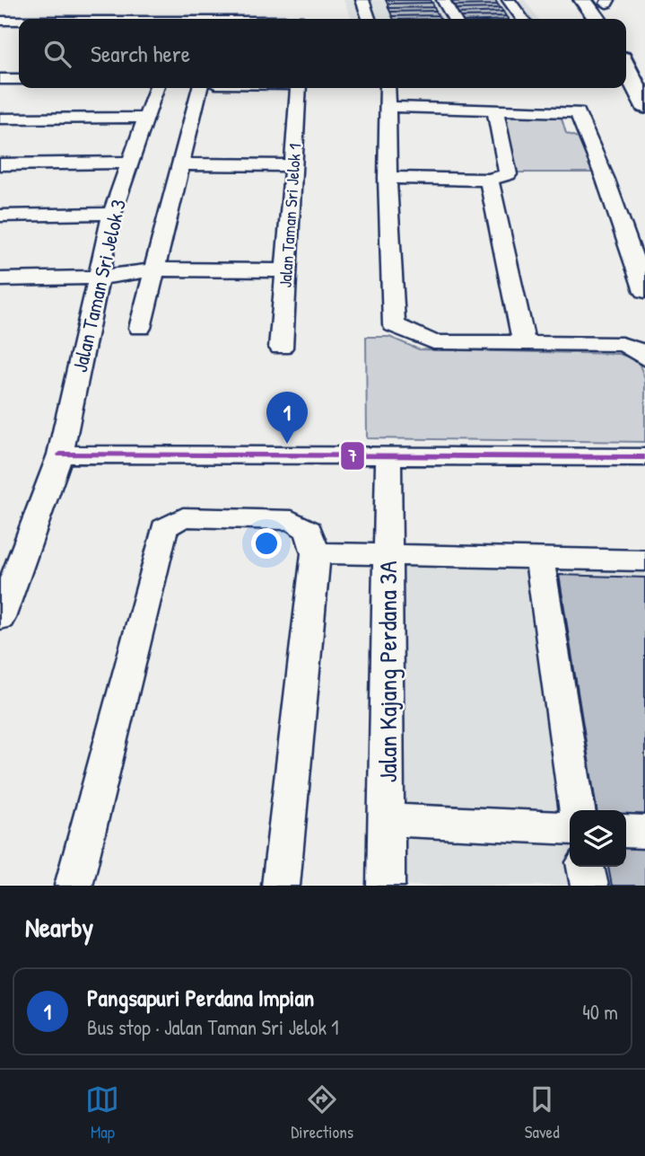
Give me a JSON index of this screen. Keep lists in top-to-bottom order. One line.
{"streets":{"street":["Jalan Taman Sri Jelok 1","Jalan Taman Sri Jelok 3","Jalan Kajang Perdana 3A"]},"lines":["transit line 7"],"page":{"search":"Search here","pins":"1","heading":"Nearby","list":[{"mark":"1","name":"Pangsapuri Perdana Impian","note":"Bus stop · Jalan Taman Sri Jelok 1","value":"40 m"}],"nav":["Map","Directions","Saved"]}}
